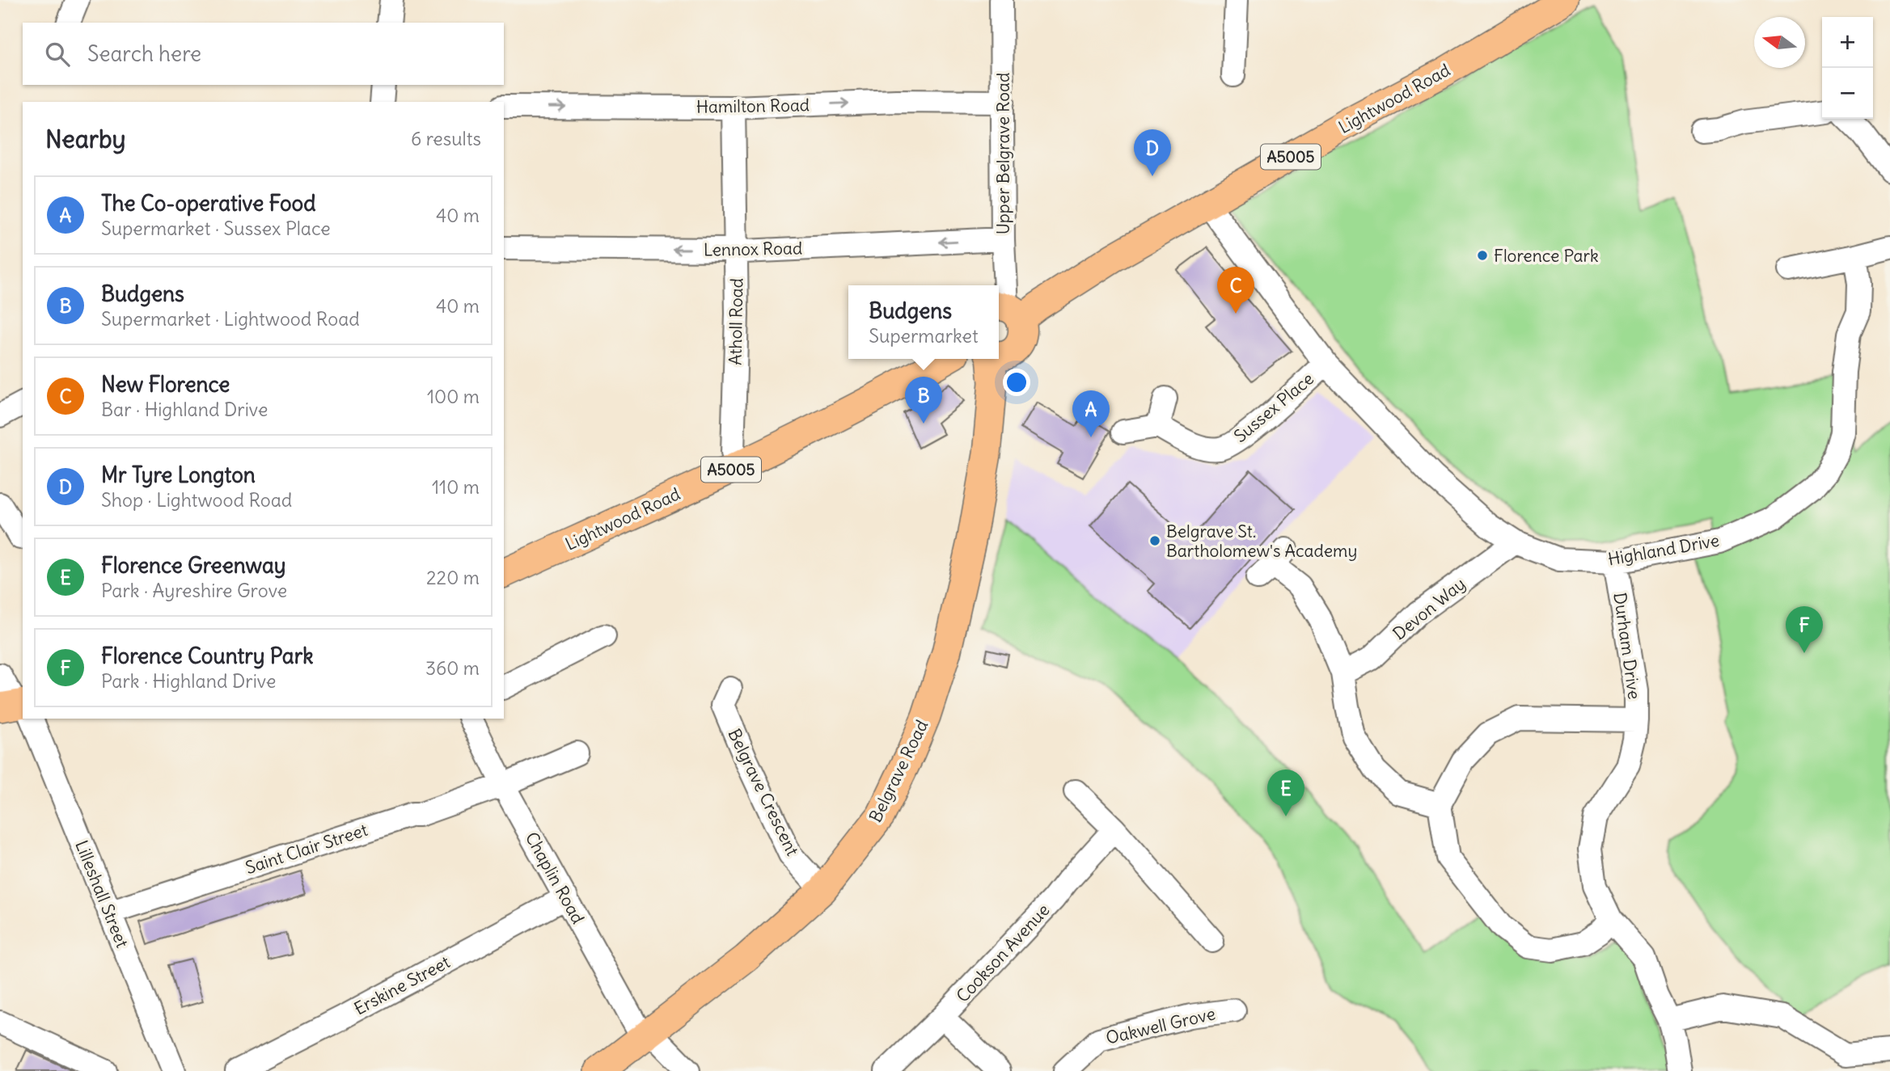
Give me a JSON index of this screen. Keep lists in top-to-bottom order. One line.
{"streets":{"main road":["Lightwood Road","A5005","Belgrave Road"],"street":["Hamilton Road","Upper Belgrave Road","Lennox Road","Atholl Road","Sussex Place","Highland Drive","Devon Way","Durham Drive","Belgrave Crescent","Saint Clair Street","Chaplin Road","Lilleshall Street","Cookson Avenue","Erskine Street","Oakwell Grove"]},"crossings":[["Lightwood Road","Upper Belgrave Road"],["Lightwood Road","Atholl Road"],["Lightwood Road","Highland Drive"],["Hamilton Road","Upper Belgrave Road"],["Hamilton Road","Atholl Road"],["Upper Belgrave Road","Lennox Road"],["Lennox Road","Atholl Road"],["Sussex Place","Highland Drive"],["Highland Drive","Devon Way"],["Highland Drive","Durham Drive"],["Belgrave Road","Belgrave Crescent"],["Belgrave Road","Chaplin Road"],["Saint Clair Street","Chaplin Road"],["Saint Clair Street","Lilleshall Street"],["Chaplin Road","Erskine Street"]],"one_way":["Hamilton Road","Lennox Road"],"places":["Florence Park","Belgrave St. Bartholomew's Academy"],"north":"left","page":{"map_buttons":["+","−"],"search":"Search here","heading":["Nearby","6 results"],"pins":["D","C","B","A","F","E"],"list":[{"mark":"A","name":"The Co-operative Food","note":"Supermarket · Sussex Place","value":"40 m"},{"mark":"B","name":"Budgens","note":"Supermarket · Lightwood Road","value":"40 m"},{"mark":"C","name":"New Florence","note":"Bar · Highland Drive","value":"100 m"},{"mark":"D","name":"Mr Tyre Longton","note":"Shop · Lightwood Road","value":"110 m"},{"mark":"E","name":"Florence Greenway","note":"Park · Ayreshire Grove","value":"220 m"},{"mark":"F","name":"Florence Country Park","note":"Park · Highland Drive","value":"360 m"}],"popup":["Budgens","Supermarket"]}}
